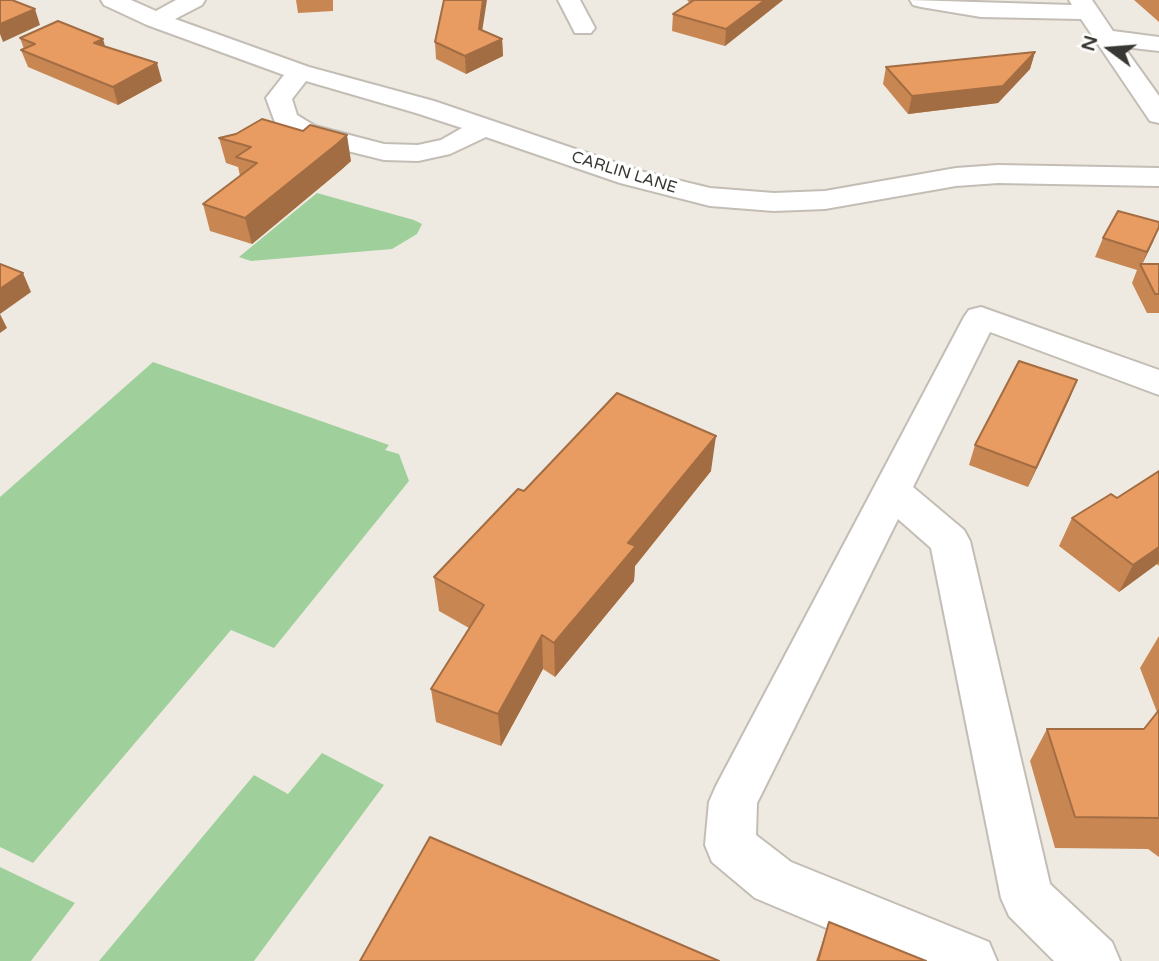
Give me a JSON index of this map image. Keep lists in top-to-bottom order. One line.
{"streets":{"street":["CARLIN LANE"]},"north":"left"}
